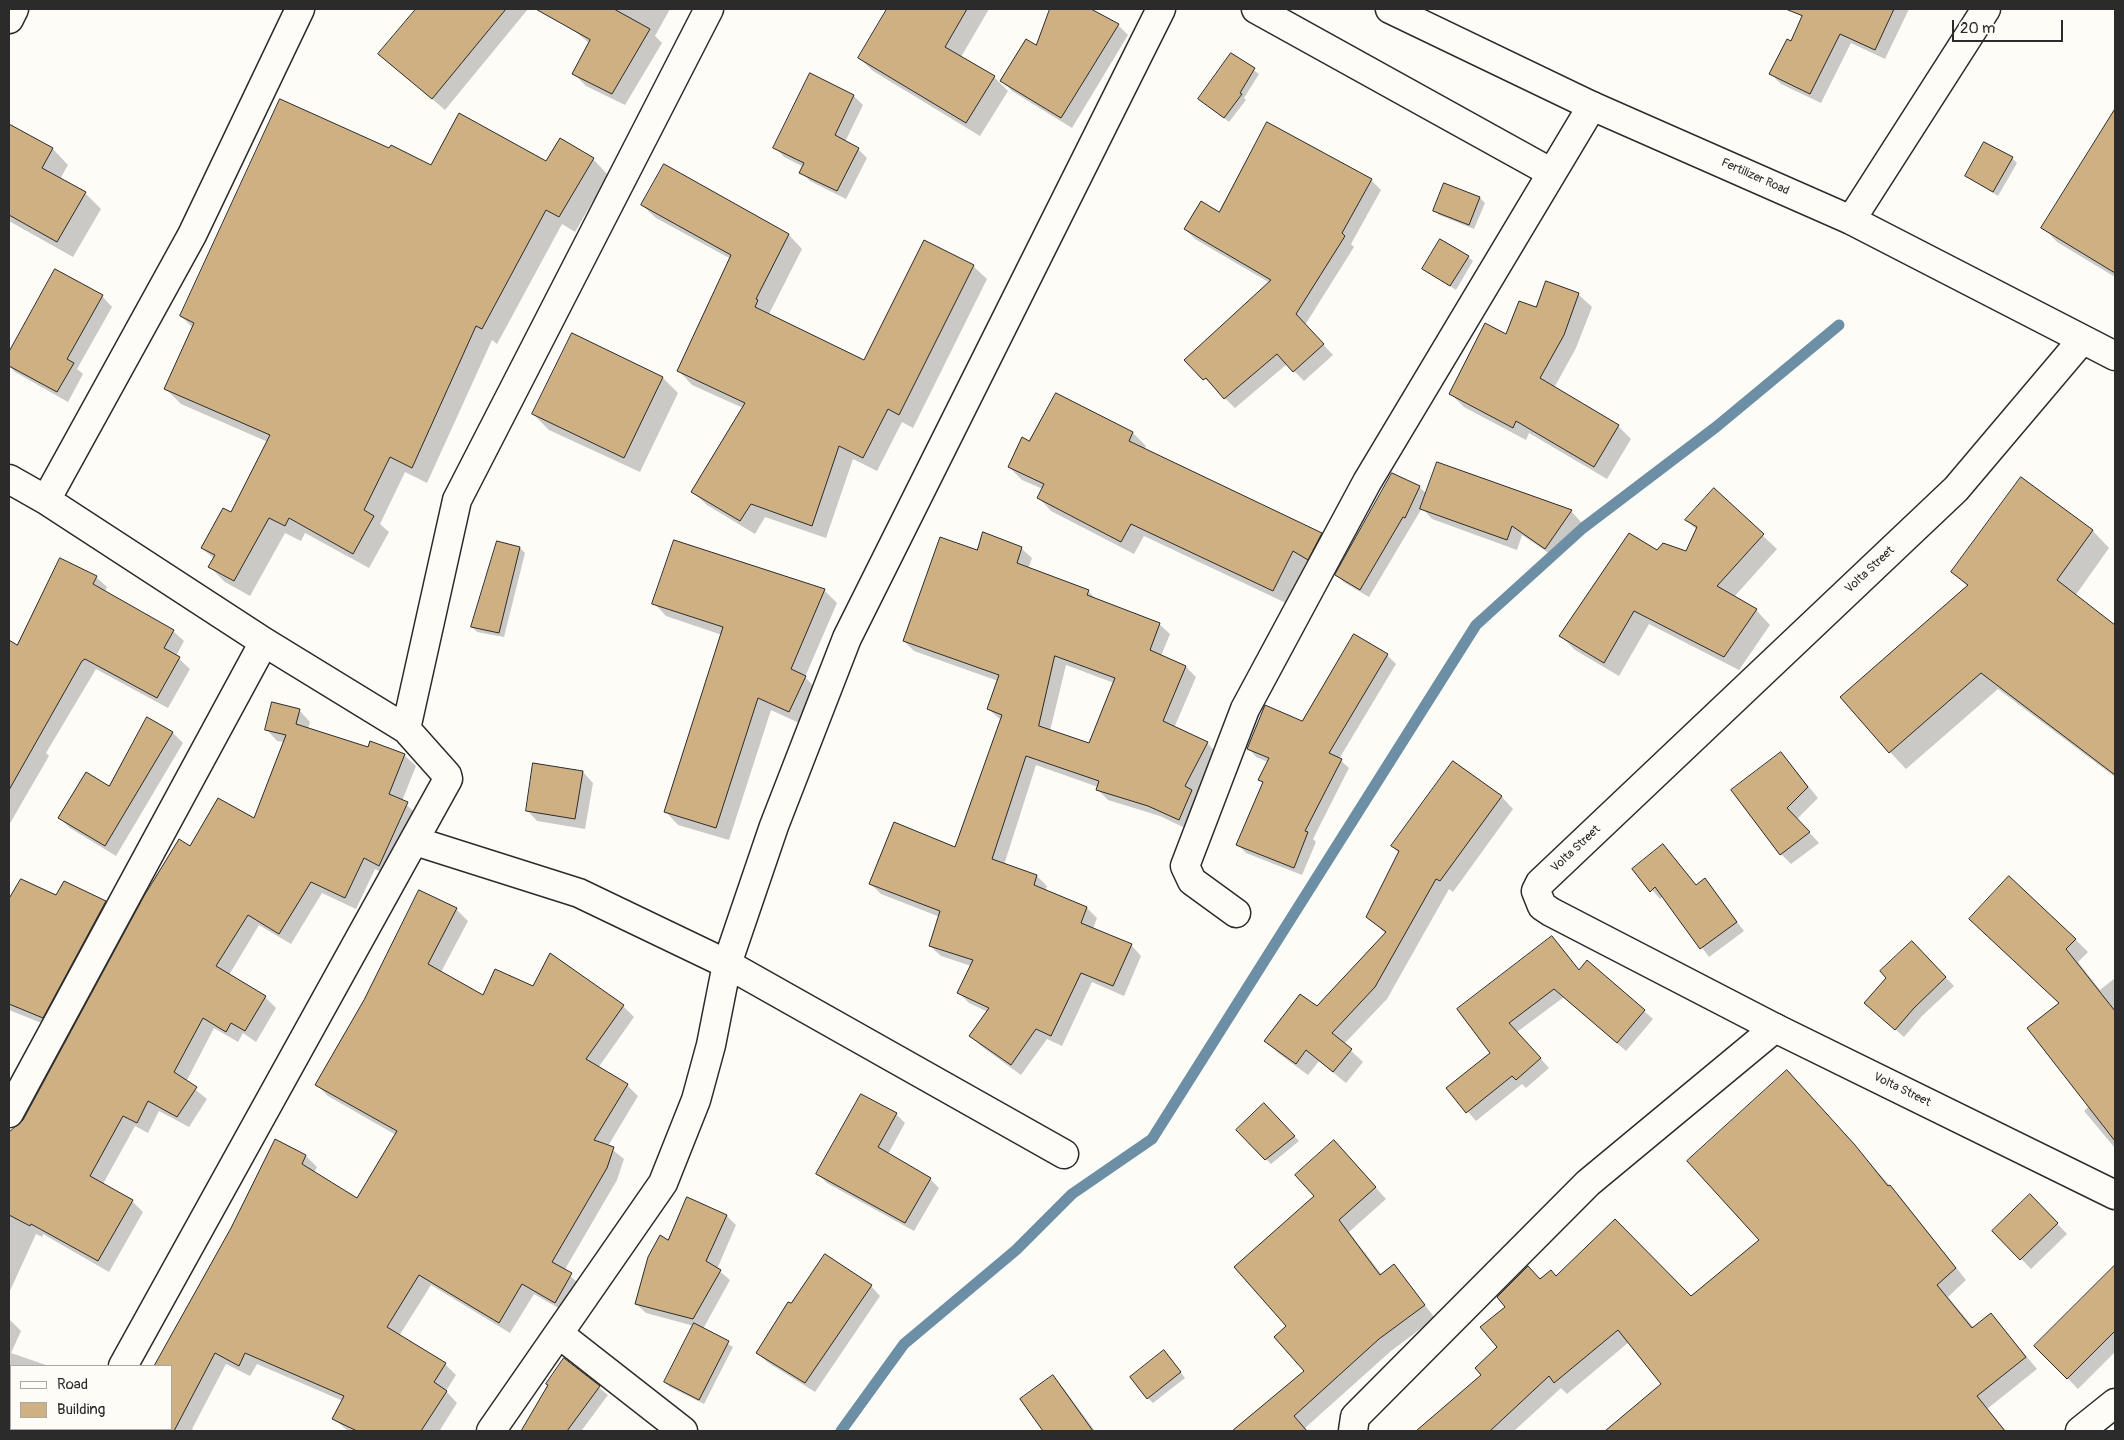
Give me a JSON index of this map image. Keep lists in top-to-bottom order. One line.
{"streets":{"street":["Fertilizer Road","Volta Street"]},"crossings":[["Fertilizer Road","Volta Street"]],"legend":["Road","Building"],"scale_bar":"20 m"}
